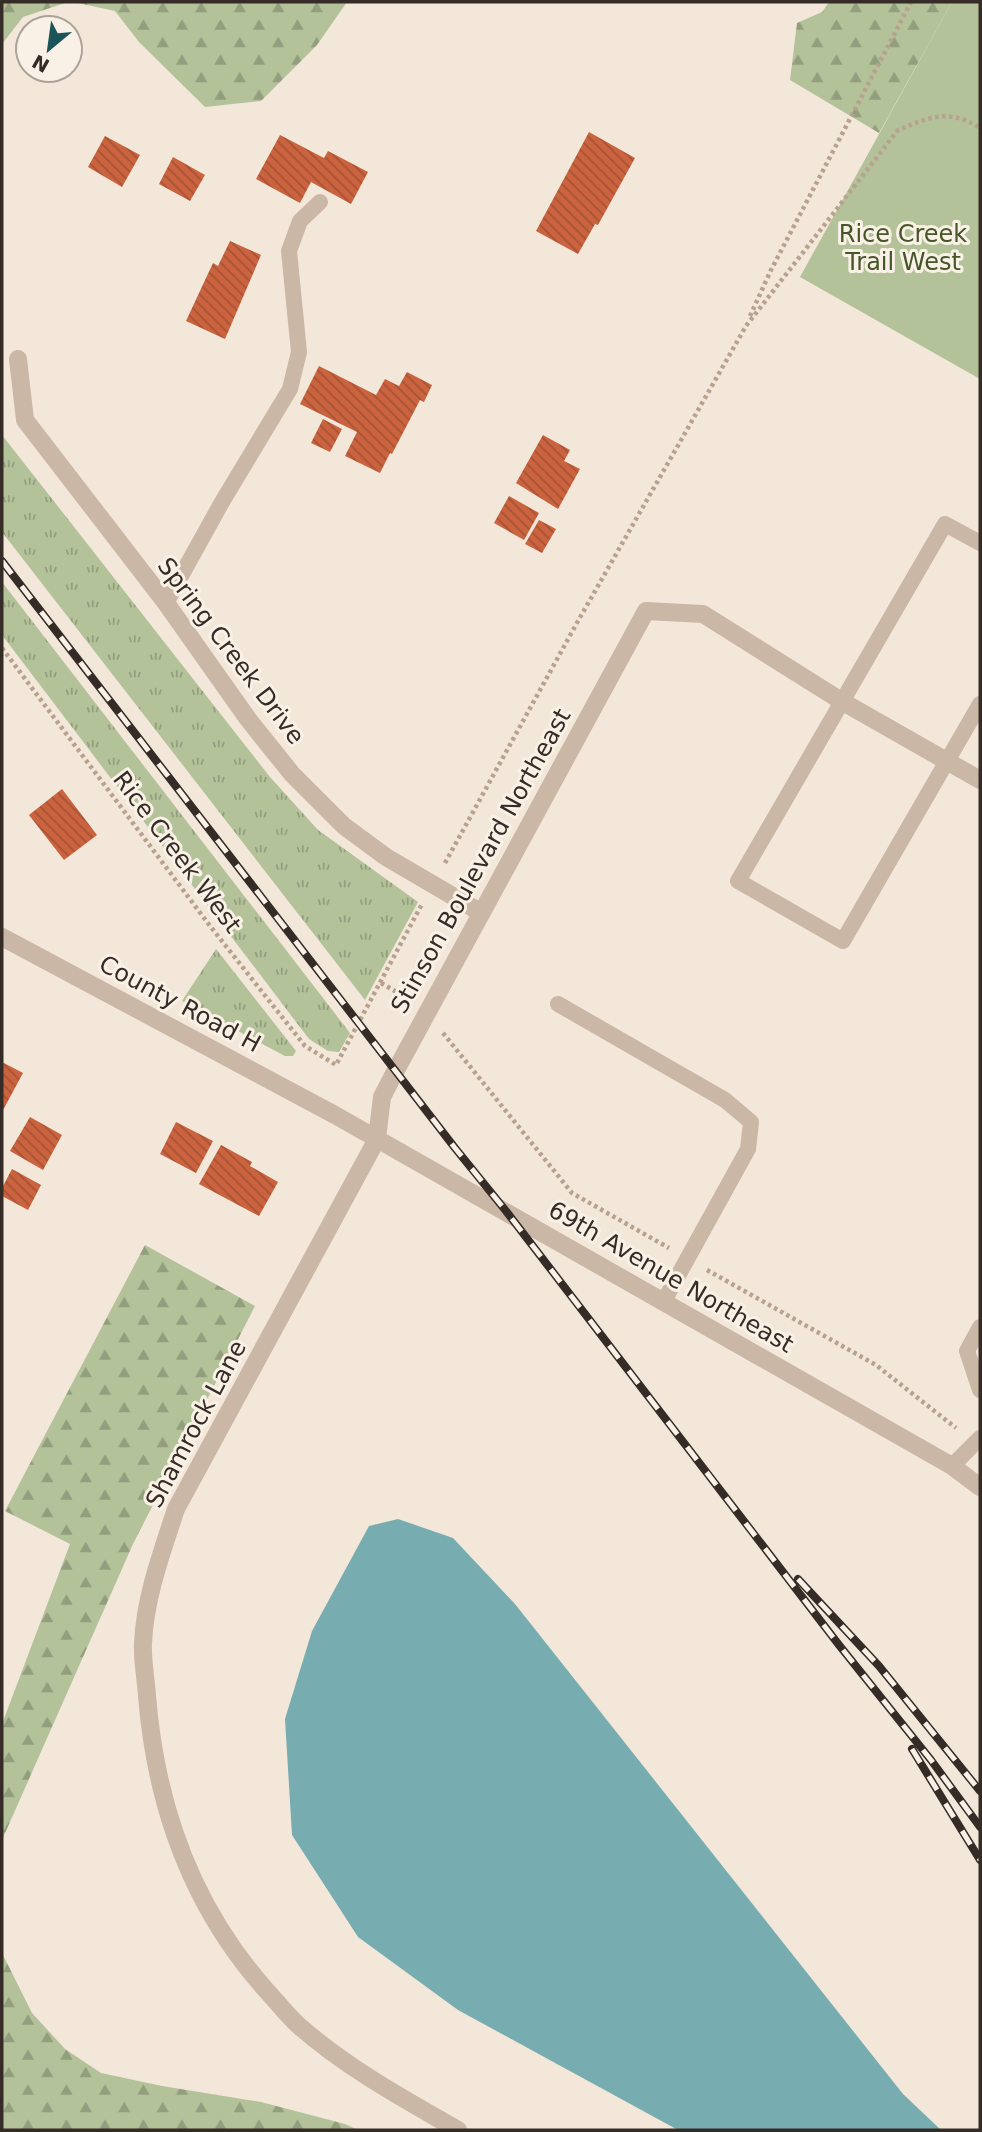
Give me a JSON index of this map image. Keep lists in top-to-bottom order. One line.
{"streets":{"street":["Spring Creek Drive","Stinson Boulevard Northeast","County Road H","69th Avenue Northeast","Shamrock Lane"],"path":["Rice Creek West"]},"crossings":[["Spring Creek Drive","Stinson Boulevard Northeast"],["Stinson Boulevard Northeast","69th Avenue Northeast"],["Stinson Boulevard Northeast","Shamrock Lane"],["County Road H","69th Avenue Northeast"],["69th Avenue Northeast","Shamrock Lane"]],"parks":["Rice Creek Trail West"],"north":"bottom left"}
